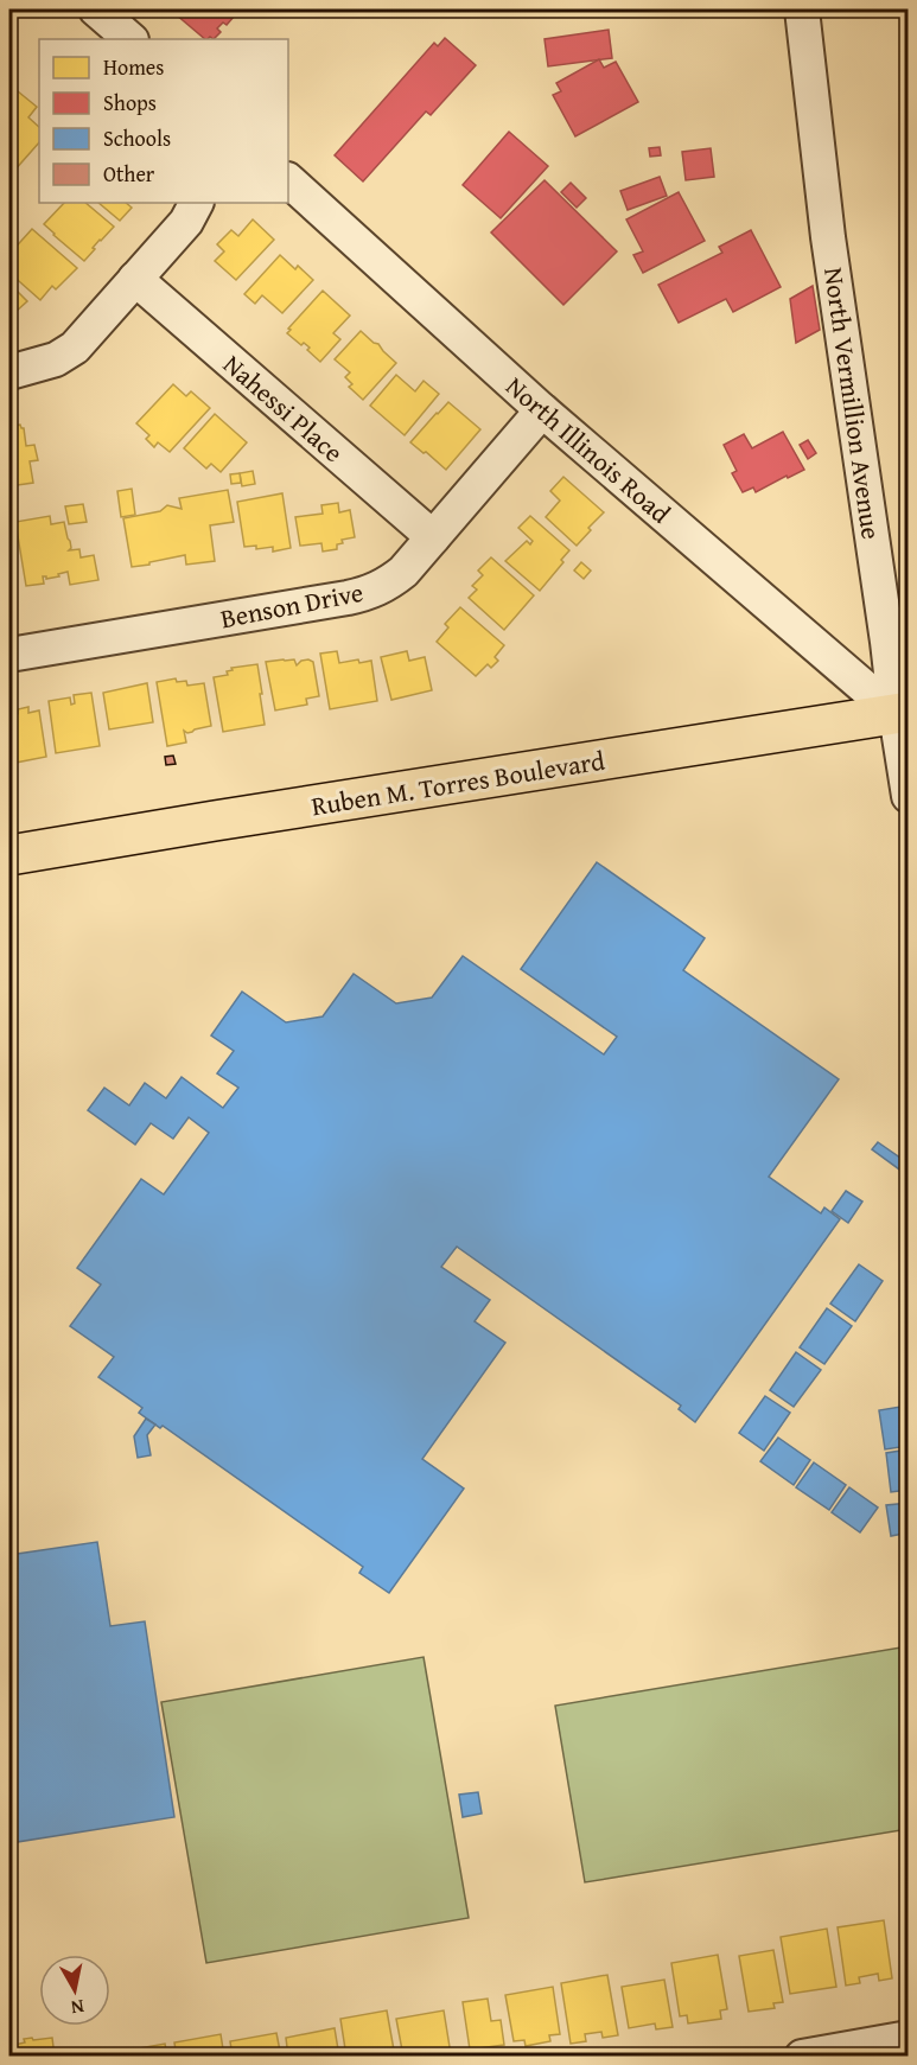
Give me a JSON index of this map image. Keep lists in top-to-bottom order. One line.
{"streets":{"main road":["Ruben M. Torres Boulevard"],"street":["North Vermillion Avenue","Nahessi Place","North Illinois Road","Benson Drive"]},"crossings":[["North Vermillion Avenue","North Illinois Road"],["North Vermillion Avenue","Ruben M. Torres Boulevard"],["Nahessi Place","Benson Drive"],["North Illinois Road","Benson Drive"],["North Illinois Road","Ruben M. Torres Boulevard"]],"legend":["Homes","Shops","Schools","Other"],"north":"bottom"}
